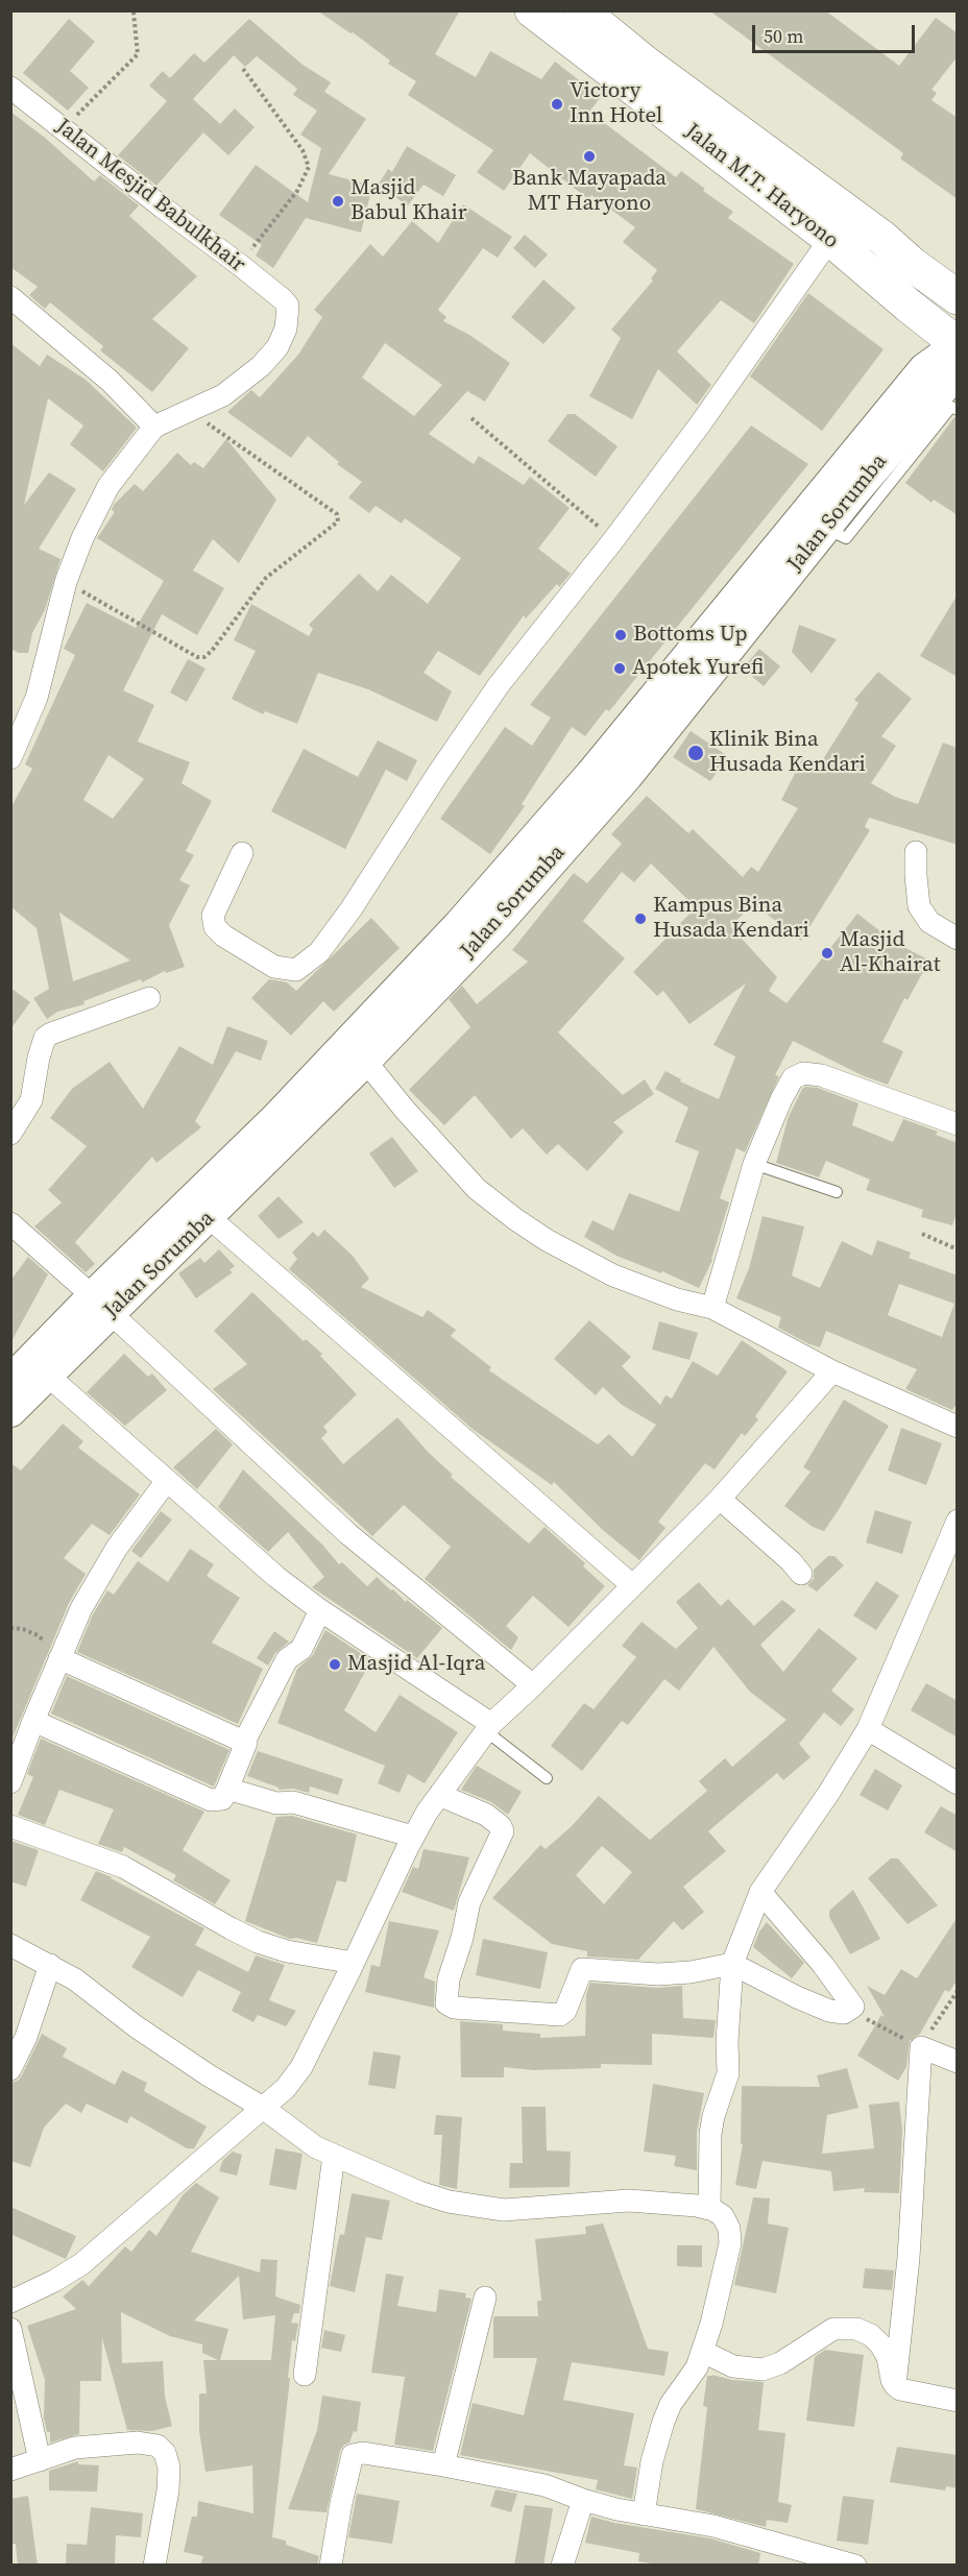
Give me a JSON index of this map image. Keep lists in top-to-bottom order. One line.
{"streets":{"highway":["Jalan M.T. Haryono"],"street":["Jalan Mesjid Babulkhair","Jalan Sorumba"]},"crossings":[["Jalan M.T. Haryono","Jalan Sorumba"]],"places":["Victory Inn Hotel","Bank Mayapada MT Haryono","Masjid Babul Khair","Bottoms Up","Apotek Yurefi","Klinik Bina Husada Kendari","Kampus Bina Husada Kendari","Masjid Al-Khairat","Masjid Al-Iqra"],"scale_bar":"50 m"}
